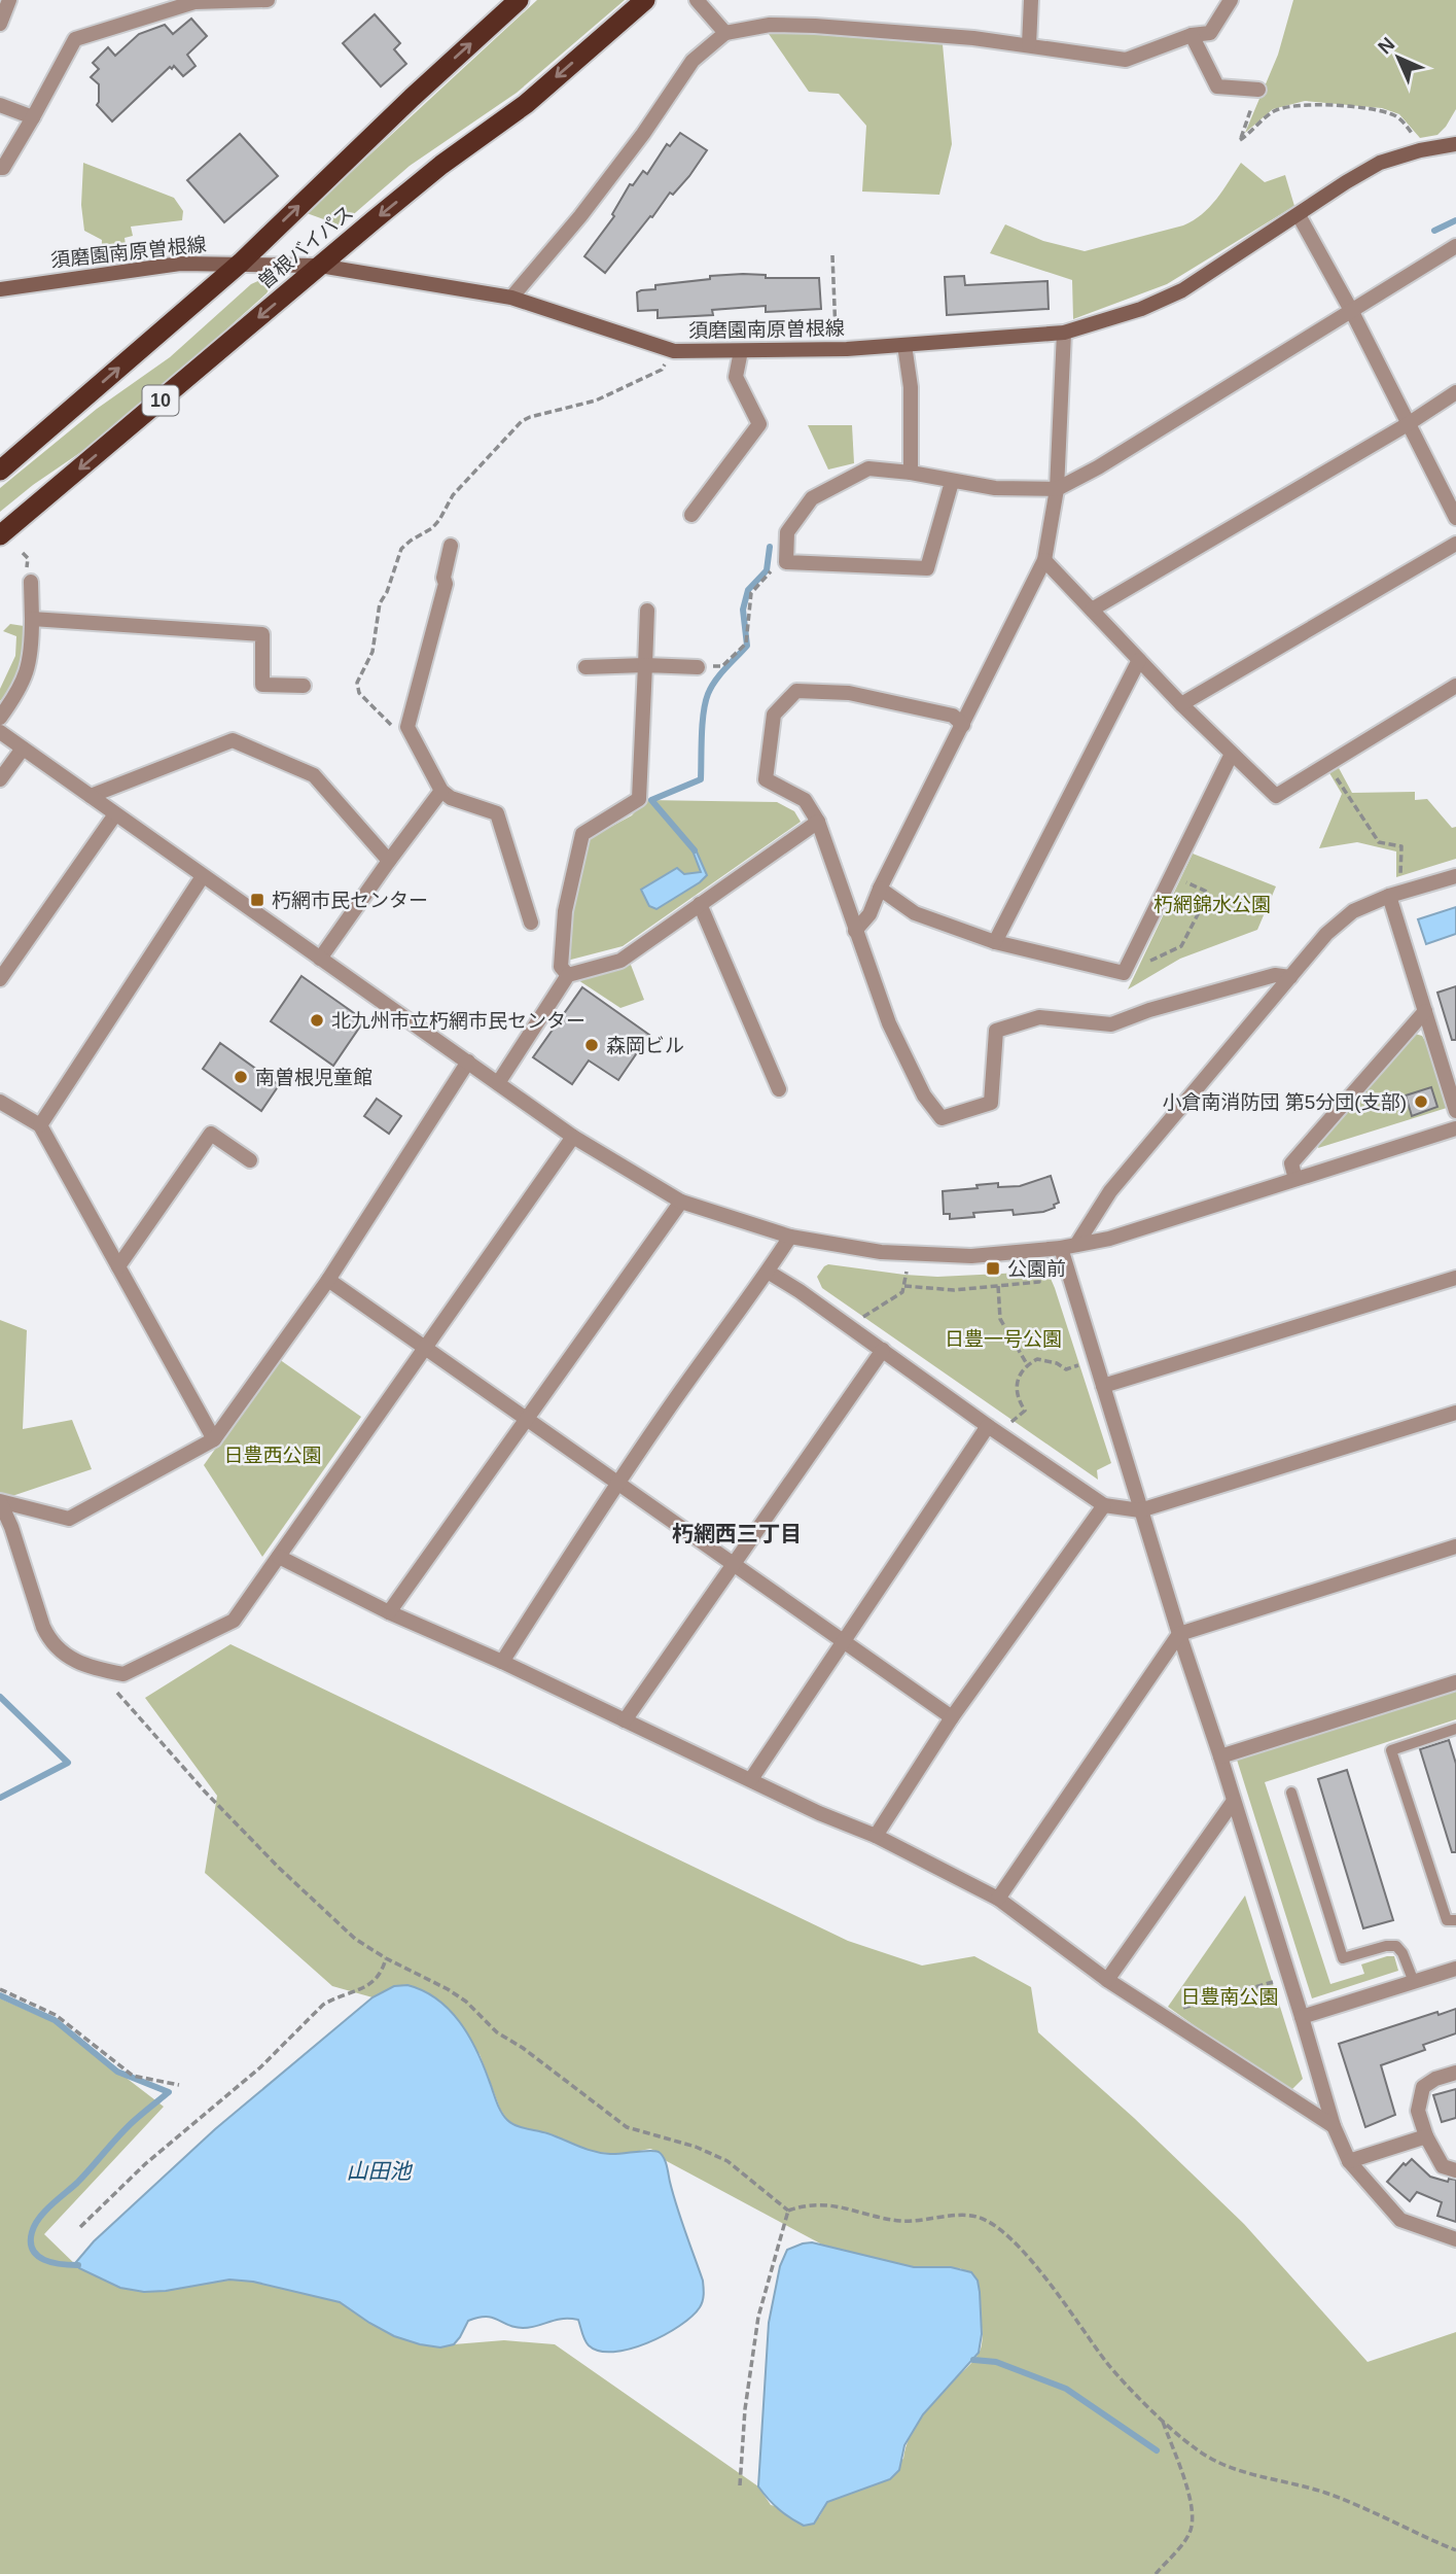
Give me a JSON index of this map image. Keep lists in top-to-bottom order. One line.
{"streets":{"highway":["曽根バイパス","10"],"main road":["須磨園南原曽根線"]},"crossings":[["曽根バイパス","須磨園南原曽根線"]],"districts":["朽網西三丁目"],"water":["山田池"],"parks":["朽網錦水公園","日豊一号公園","日豊西公園","日豊南公園"],"places":{"transit":["朽網市民センター","公園前"],"other":["北九州市立朽網市民センター","森岡ビル","南曽根児童館","小倉南消防団 第5分団(支部)"]},"north":"top left"}
